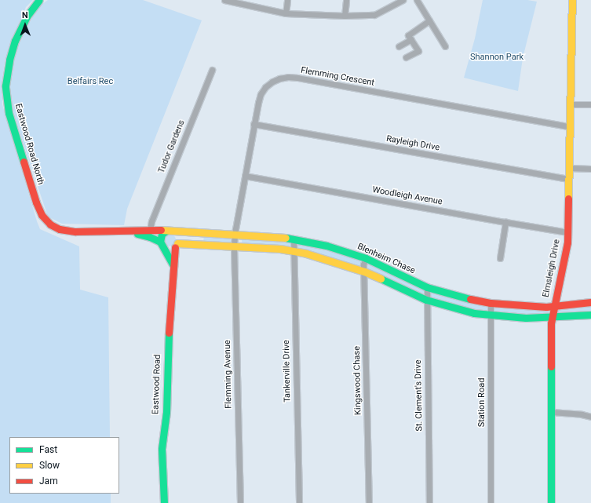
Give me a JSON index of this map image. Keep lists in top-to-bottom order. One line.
{"streets":{"street":["Flemming Crescent","Rayleigh Drive","Eastwood Road North","Tudor Gardens","Woodleigh Avenue","Blenheim Chase","Elmsleigh Drive","Tankerville Drive","Flemming Avenue","Kingswood Chase","Eastwood Road","St. Clement's Drive","Station Road"]},"crossings":[["Flemming Crescent","Rayleigh Drive"],["Flemming Crescent","Woodleigh Avenue"],["Flemming Crescent","Blenheim Chase"],["Flemming Crescent","Elmsleigh Drive"],["Flemming Crescent","Flemming Avenue"],["Rayleigh Drive","Elmsleigh Drive"],["Woodleigh Avenue","Elmsleigh Drive"],["Blenheim Chase","Elmsleigh Drive"],["Blenheim Chase","Tankerville Drive"],["Blenheim Chase","Kingswood Chase"],["Blenheim Chase","Eastwood Road"],["Blenheim Chase","St. Clement's Drive"],["Blenheim Chase","Station Road"]],"parks":["Shannon Park","Belfairs Rec"],"legend":["Fast","Slow","Jam"],"north":"top"}
